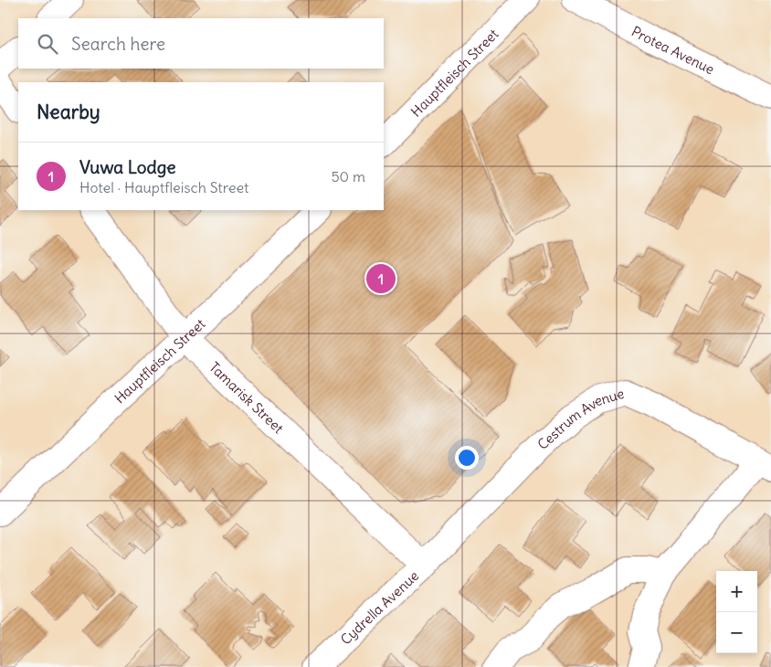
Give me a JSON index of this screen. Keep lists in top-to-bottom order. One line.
{"streets":{"street":["Protea Avenue","Hauptfleisch Street","Tamarisk Street","Cestrum Avenue","Cydrella Avenue"]},"crossings":[["Hauptfleisch Street","Tamarisk Street"],["Tamarisk Street","Cestrum Avenue"],["Tamarisk Street","Cydrella Avenue"],["Cestrum Avenue","Cydrella Avenue"]],"page":{"search":"Search here","heading":"Nearby","list":[{"mark":"1","name":"Vuwa Lodge","note":"Hotel · Hauptfleisch Street","value":"50 m"}],"pins":"1","map_buttons":["+","−"]}}
